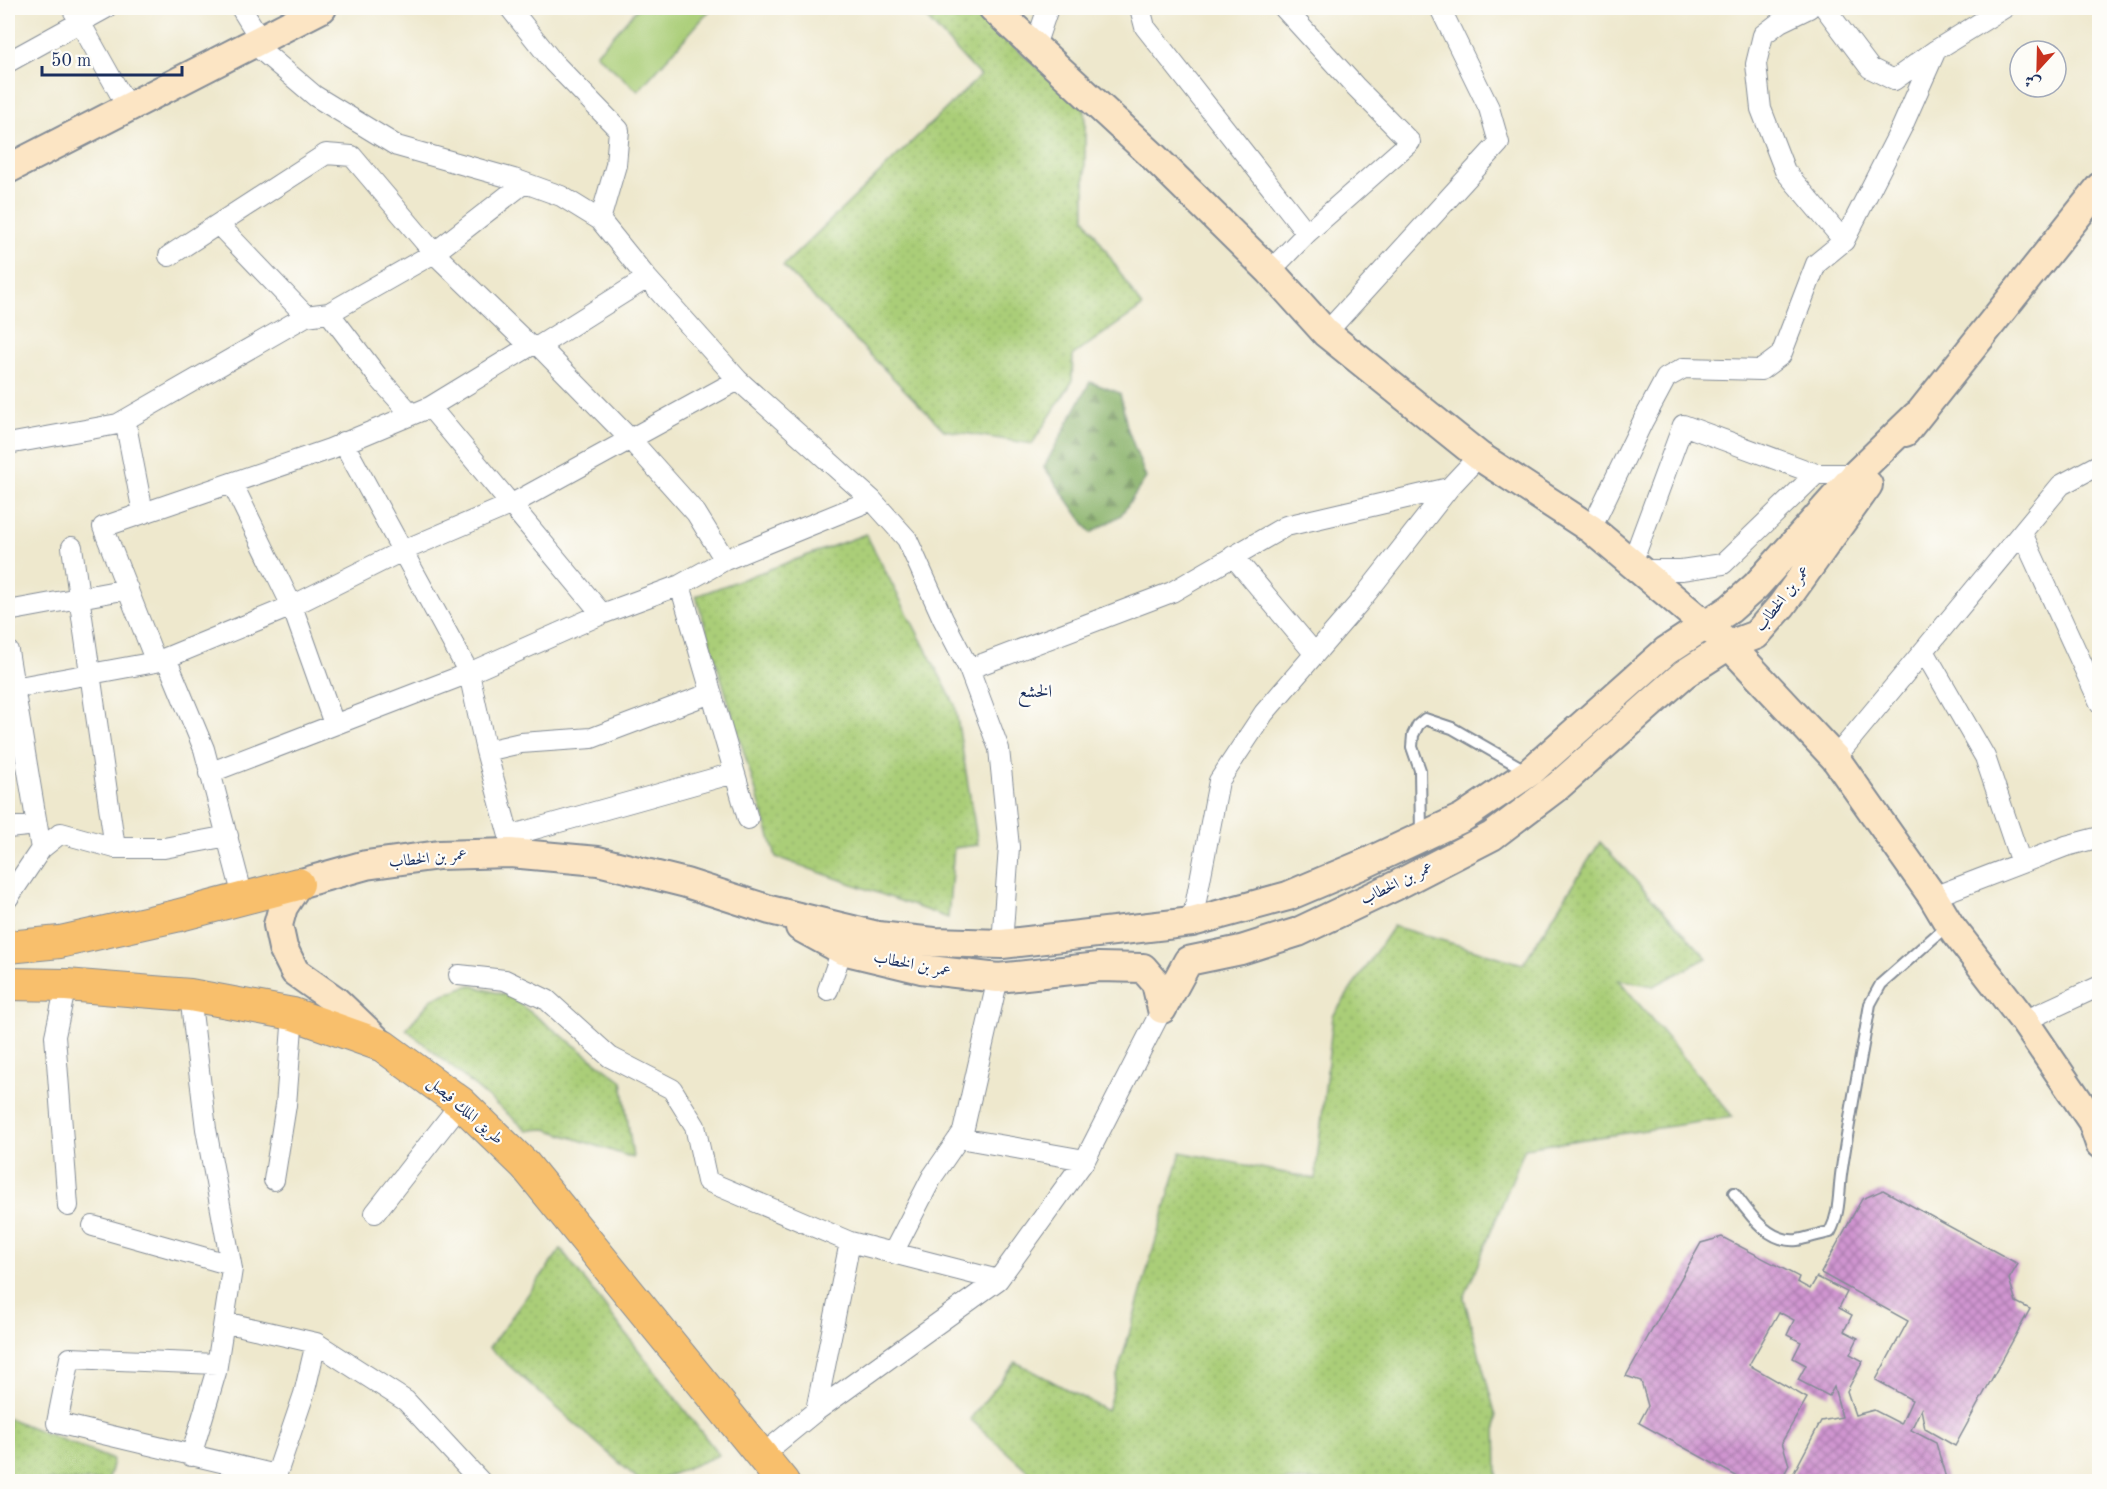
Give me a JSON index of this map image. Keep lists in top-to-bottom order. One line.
{"streets":{"main road":["طريق الملك فيصل"],"street":["عمر بن الخطاب"]},"districts":["الخشع"],"scale_bar":"50 m","north":"bottom"}
